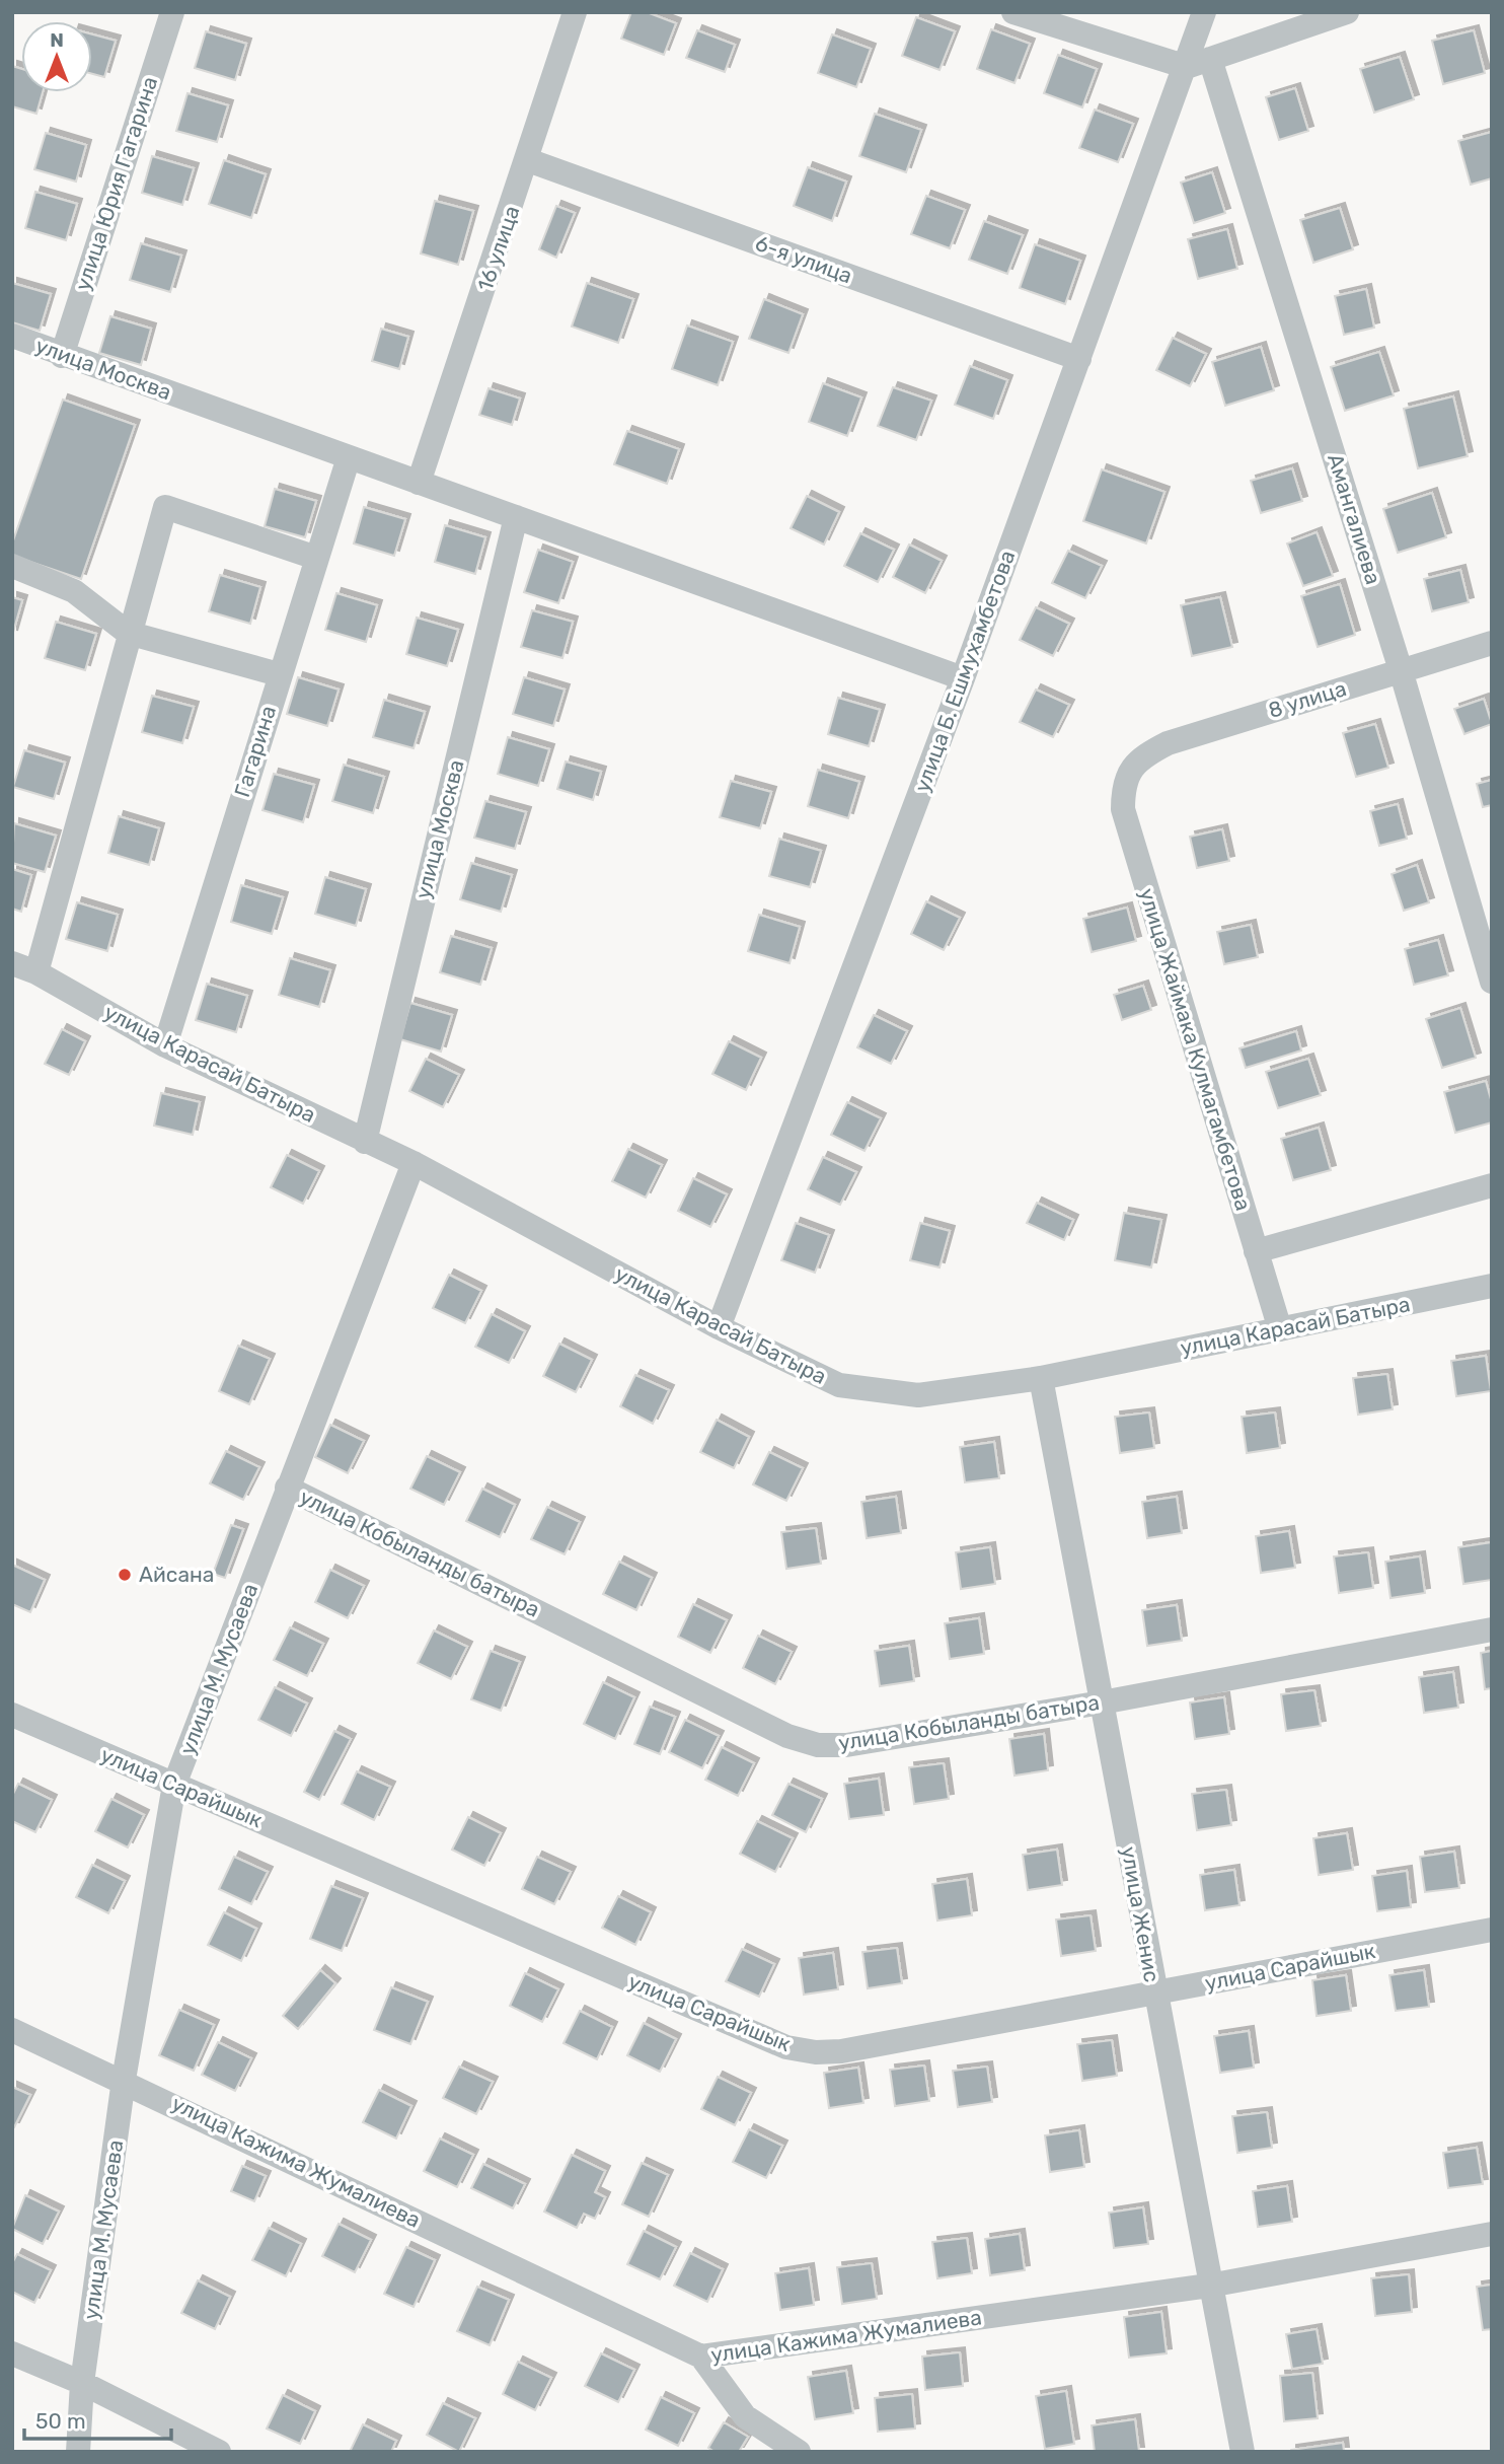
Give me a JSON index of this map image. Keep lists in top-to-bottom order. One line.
{"streets":{"street":["улица Юрия Гагарина","16 улица","6-я улица","улица Москва","Амангалиева","улица Б. Ешмухамбетова","8 улица","Гагарина","улица Жаймака Кулмагамбетова","улица Карасай Батыра","улица Кобыланды батыра","улица М. Мусаева","улица Сарайшык","улица Женис","улица Кажима Жумалиева"]},"crossings":[["улица Юрия Гагарина","улица Москва"],["16 улица","6-я улица"],["16 улица","улица Москва"],["6-я улица","улица Б. Ешмухамбетова"],["улица Москва","улица Б. Ешмухамбетова"],["улица Москва","Гагарина"],["улица Москва","улица Карасай Батыра"],["Амангалиева","8 улица"],["улица Б. Ешмухамбетова","улица Карасай Батыра"],["8 улица","улица Жаймака Кулмагамбетова"],["Гагарина","улица Карасай Батыра"],["улица Жаймака Кулмагамбетова","улица Карасай Батыра"],["улица Карасай Батыра","улица М. Мусаева"],["улица Карасай Батыра","улица Женис"],["улица Кобыланды батыра","улица М. Мусаева"],["улица Кобыланды батыра","улица Женис"],["улица М. Мусаева","улица Сарайшык"],["улица М. Мусаева","улица Кажима Жумалиева"],["улица Сарайшык","улица Женис"],["улица Женис","улица Кажима Жумалиева"]],"places":["Айсана"],"scale_bar":"50 m","north":"top"}
